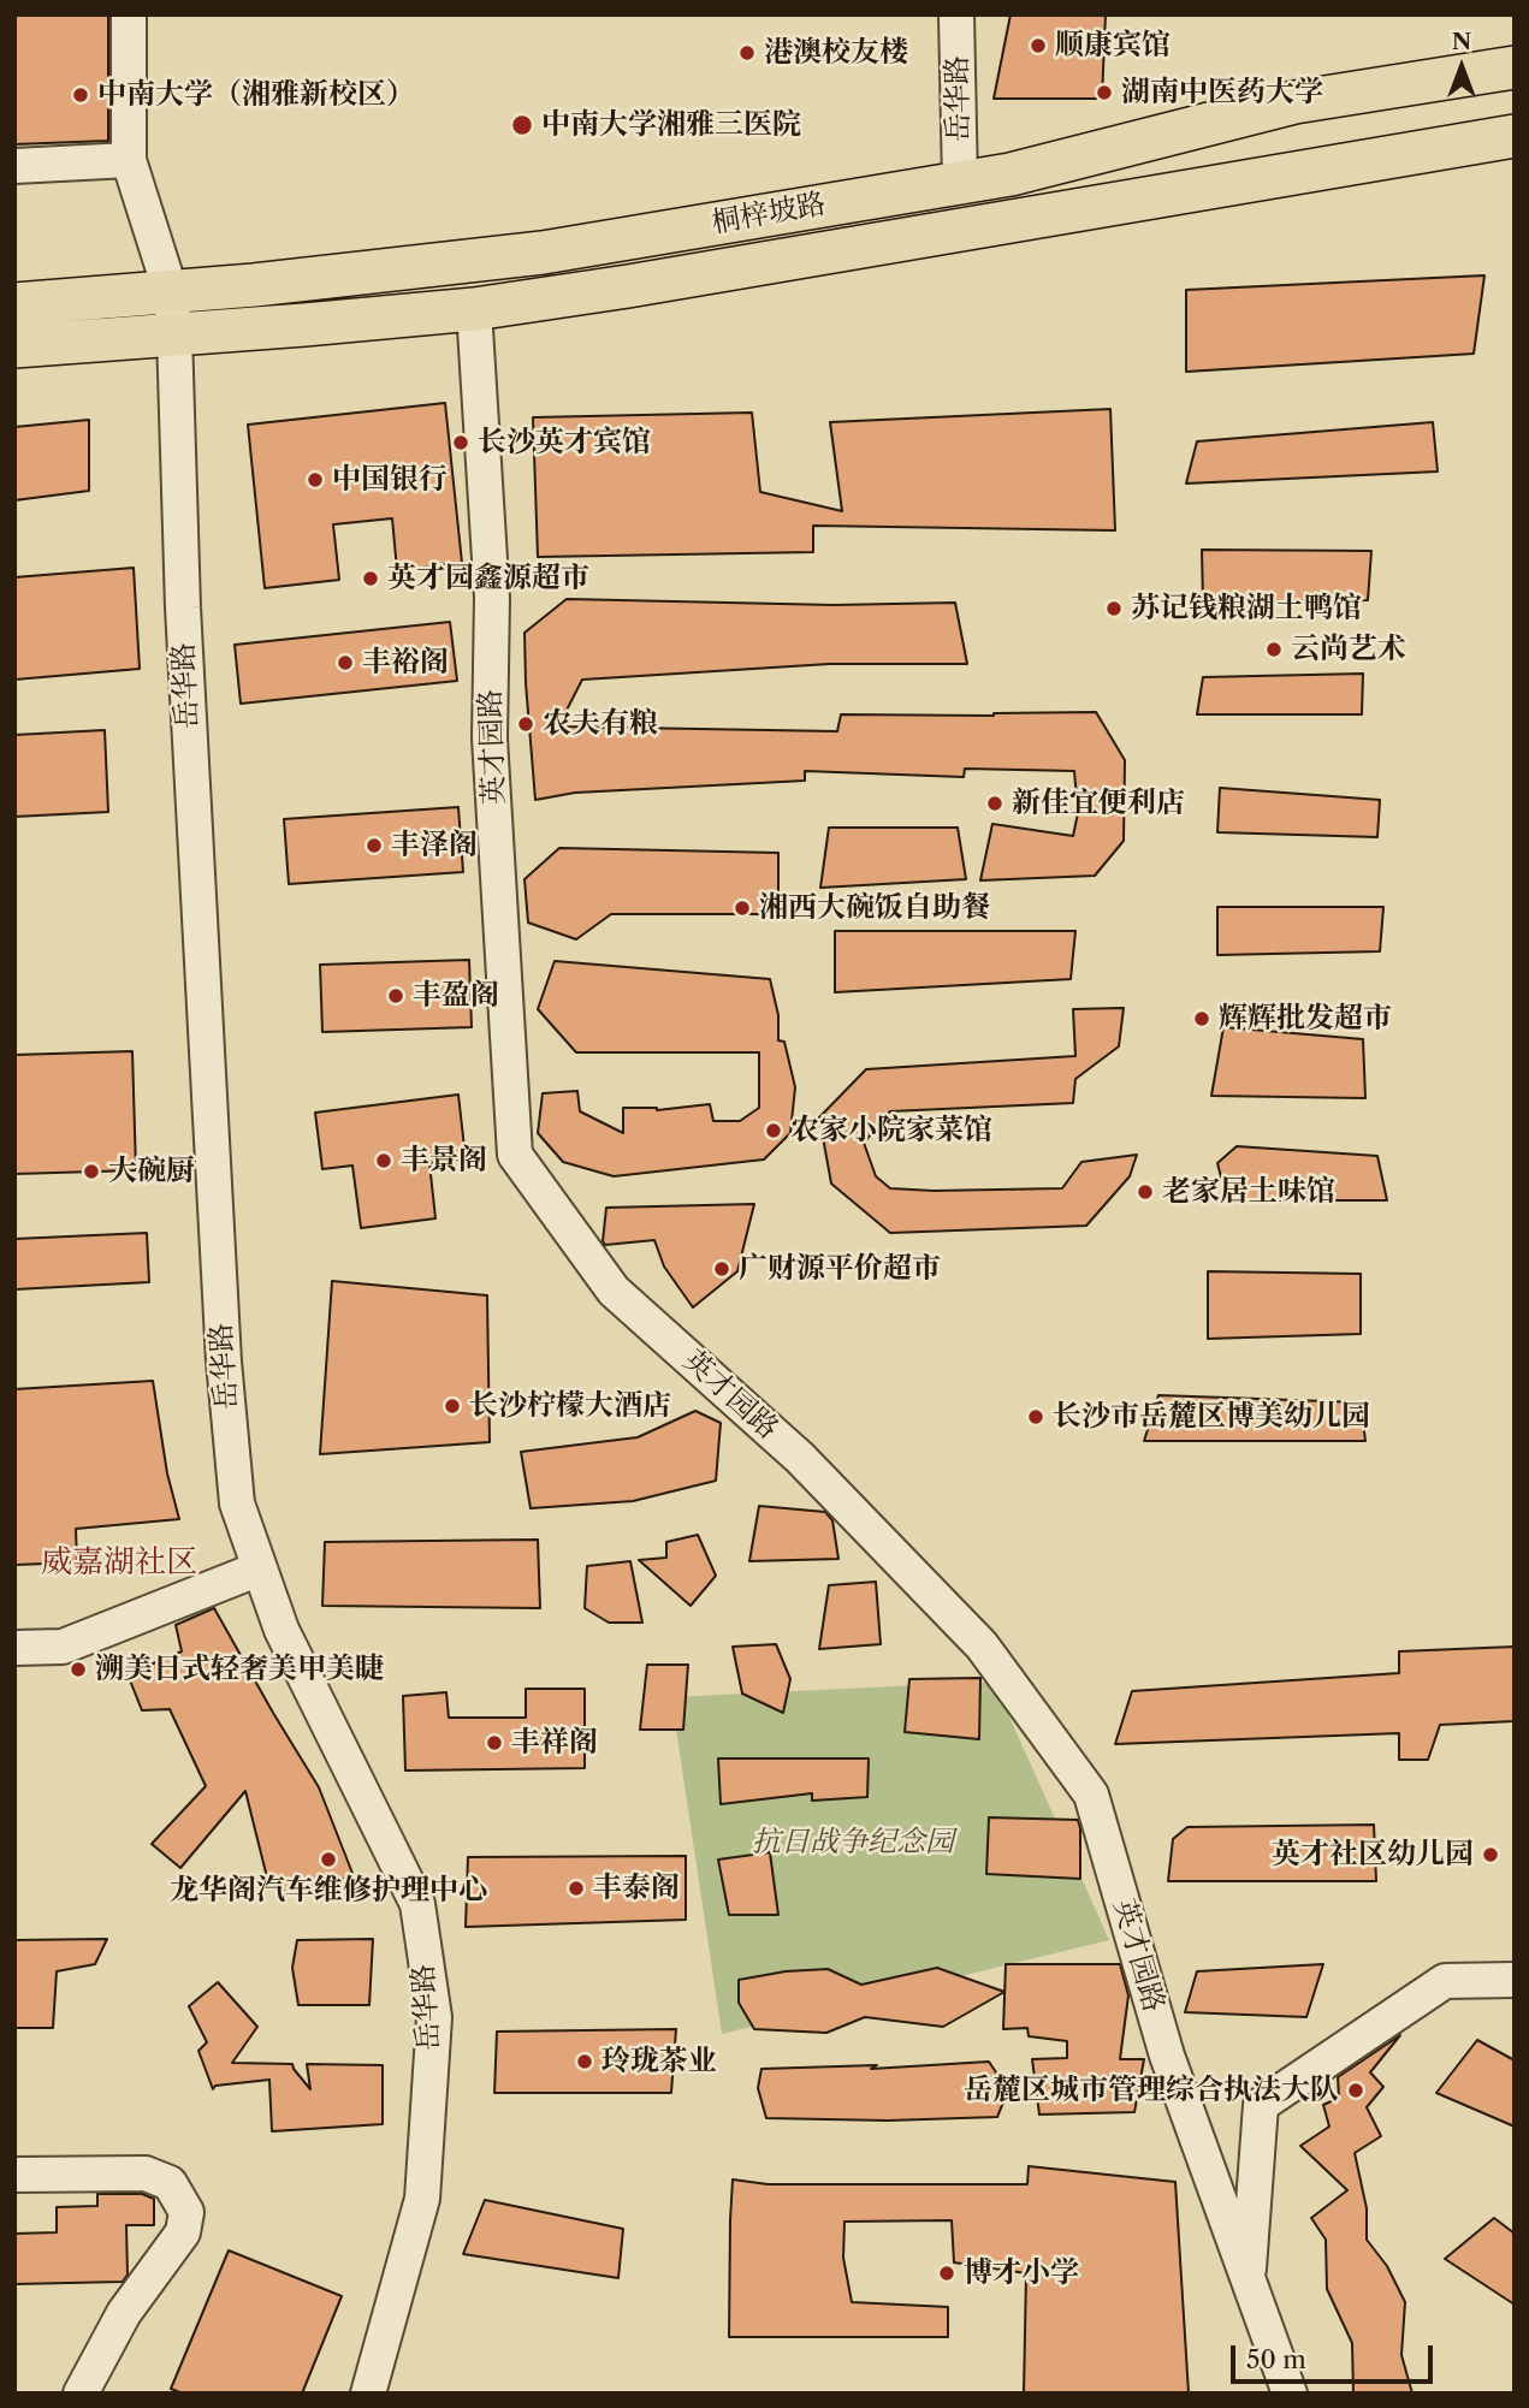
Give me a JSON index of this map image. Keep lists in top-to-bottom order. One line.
{"streets":{"main road":["桐梓坡路"],"street":["岳华路","英才园路"]},"crossings":[["岳华路","桐梓坡路"],["桐梓坡路","英才园路"]],"districts":["威嘉湖社区"],"parks":["抗日战争纪念园"],"places":["顺康宾馆","港澳校友楼","湖南中医药大学","中南大学（湘雅新校区）","中南大学湘雅三医院","长沙英才宾馆","中国银行","英才园鑫源超市","苏记钱粮湖土鸭馆","云尚艺术","丰裕阁","农夫有粮","新佳宜便利店","丰泽阁","湘西大碗饭自助餐","丰盈阁","辉辉批发超市","农家小院家菜馆","丰景阁","大碗厨","老家居土味馆","广财源平价超市","长沙柠檬大酒店","长沙市岳麓区博美幼儿园","溯美日式轻奢美甲美睫","丰祥阁","英才社区幼儿园","龙华阁汽车维修护理中心","丰泰阁","玲珑茶业","岳麓区城市管理综合执法大队","博才小学"],"scale_bar":"50 m","north":"top"}
